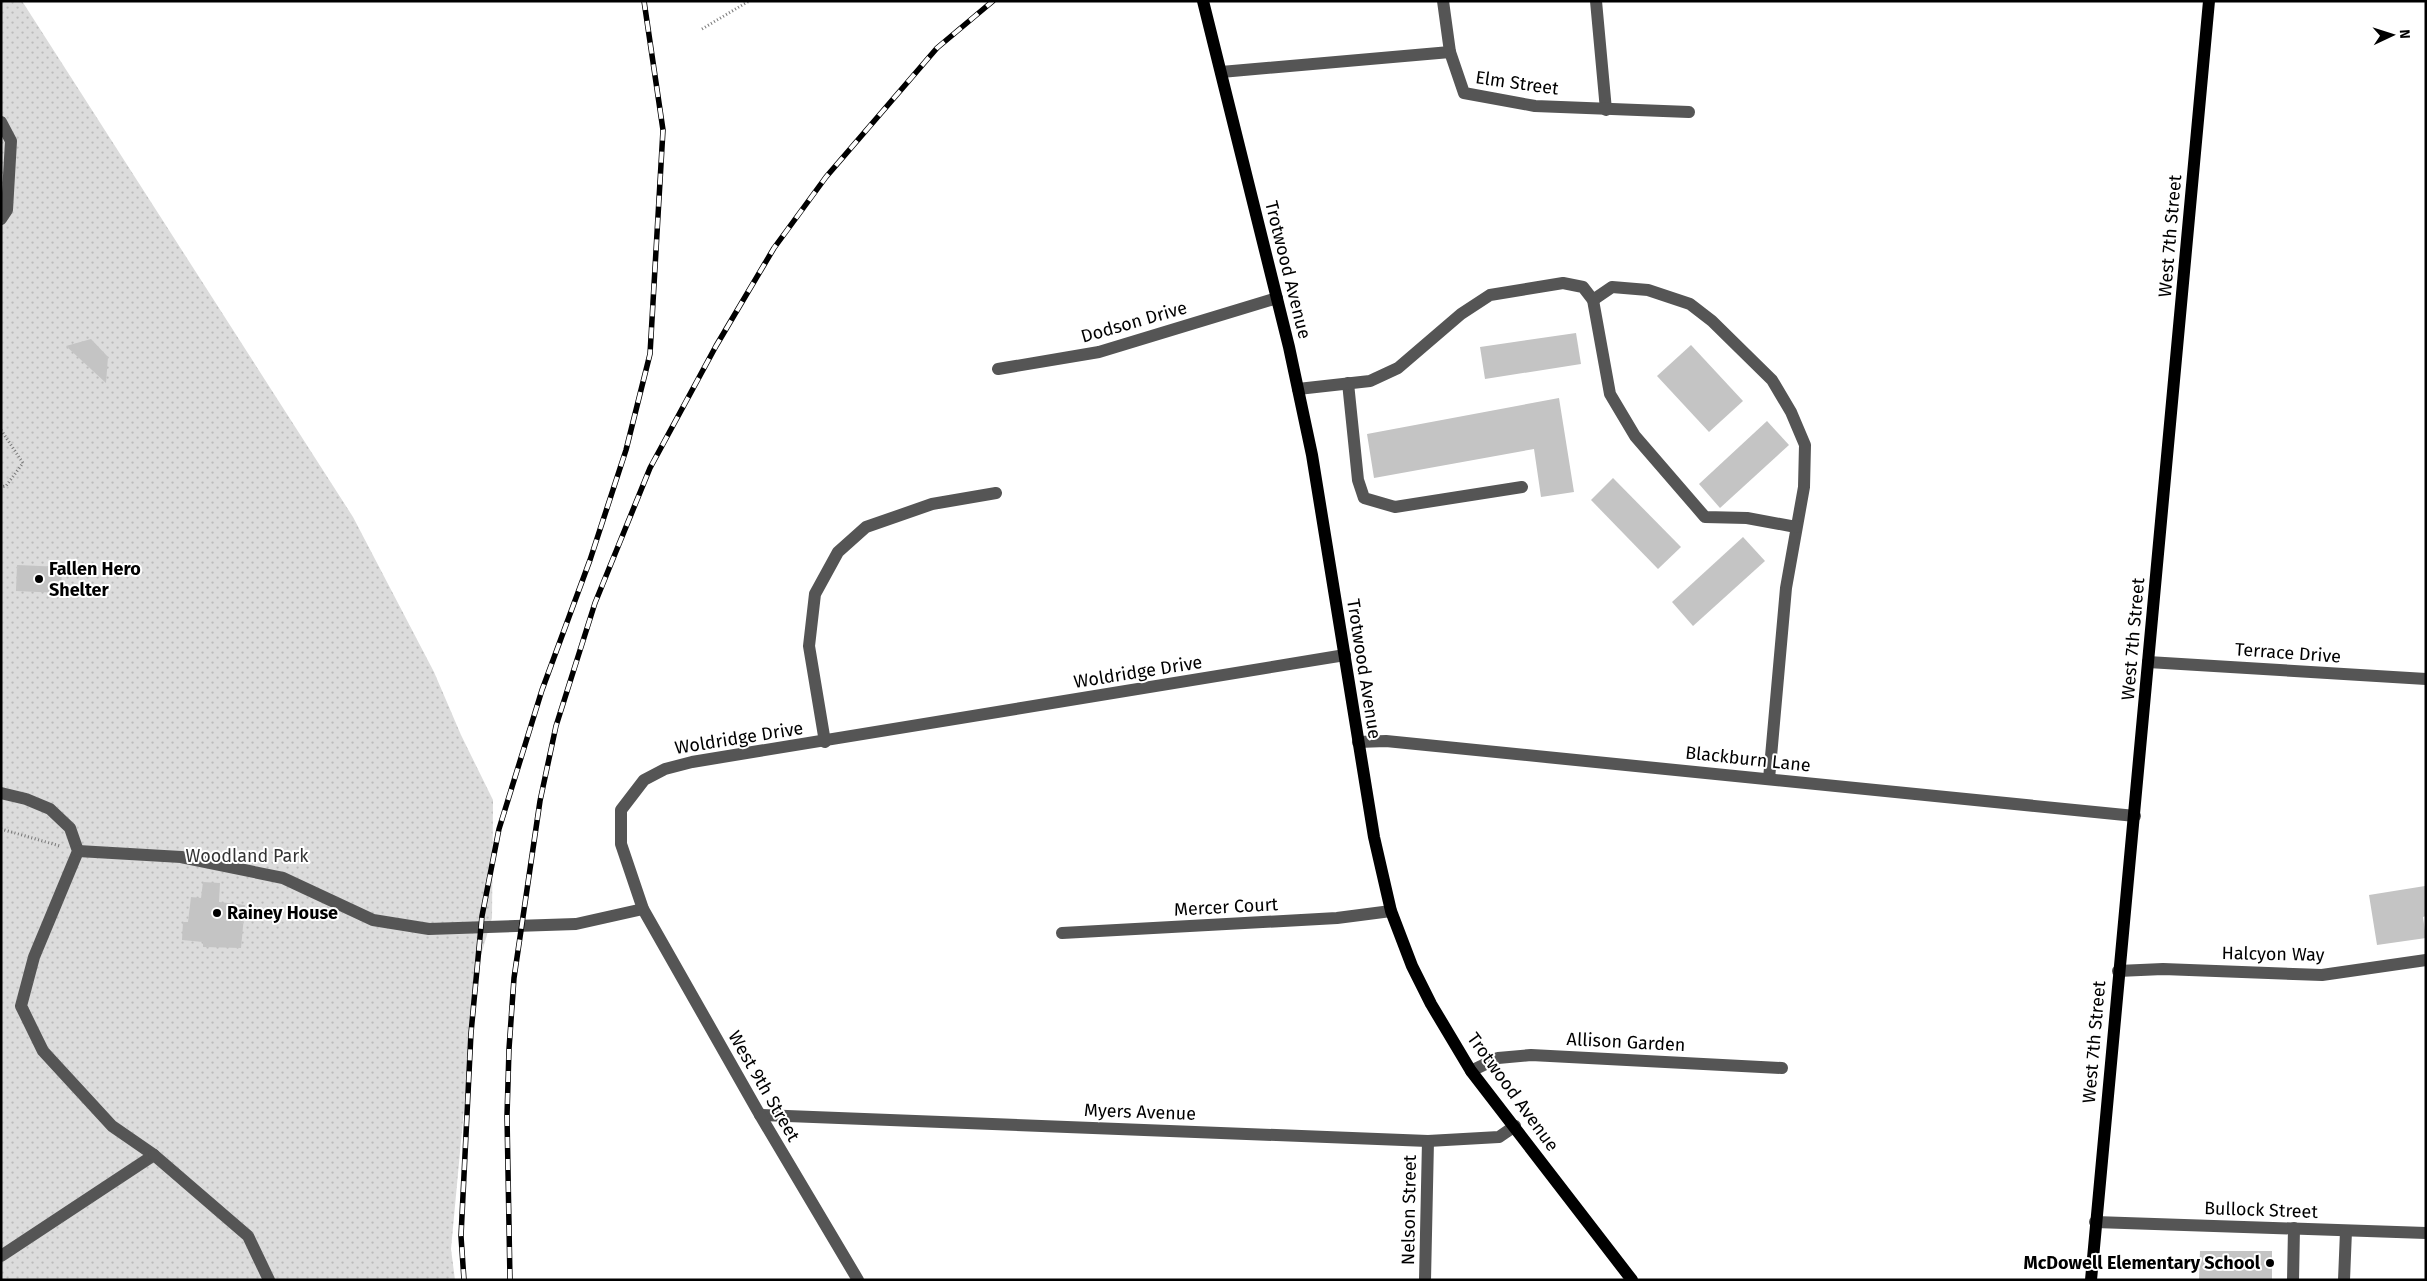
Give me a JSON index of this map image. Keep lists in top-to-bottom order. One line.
{"streets":{"main road":["West 7th Street","Trotwood Avenue"],"street":["Elm Street","Dodson Drive","Terrace Drive","Woldridge Drive","Blackburn Lane","Mercer Court","Halcyon Way","Allison Garden","West 9th Street","Myers Avenue","Nelson Street","Bullock Street"]},"crossings":[["West 7th Street","Terrace Drive"],["West 7th Street","Blackburn Lane"],["West 7th Street","Halcyon Way"],["West 7th Street","Bullock Street"],["Trotwood Avenue","Dodson Drive"],["Trotwood Avenue","Woldridge Drive"],["Trotwood Avenue","Blackburn Lane"],["Trotwood Avenue","Mercer Court"],["Trotwood Avenue","Allison Garden"],["Trotwood Avenue","Myers Avenue"],["Woldridge Drive","West 9th Street"],["West 9th Street","Myers Avenue"],["Myers Avenue","Nelson Street"]],"parks":["Woodland Park"],"places":["Fallen Hero Shelter","Rainey House","McDowell Elementary School"],"north":"right"}
